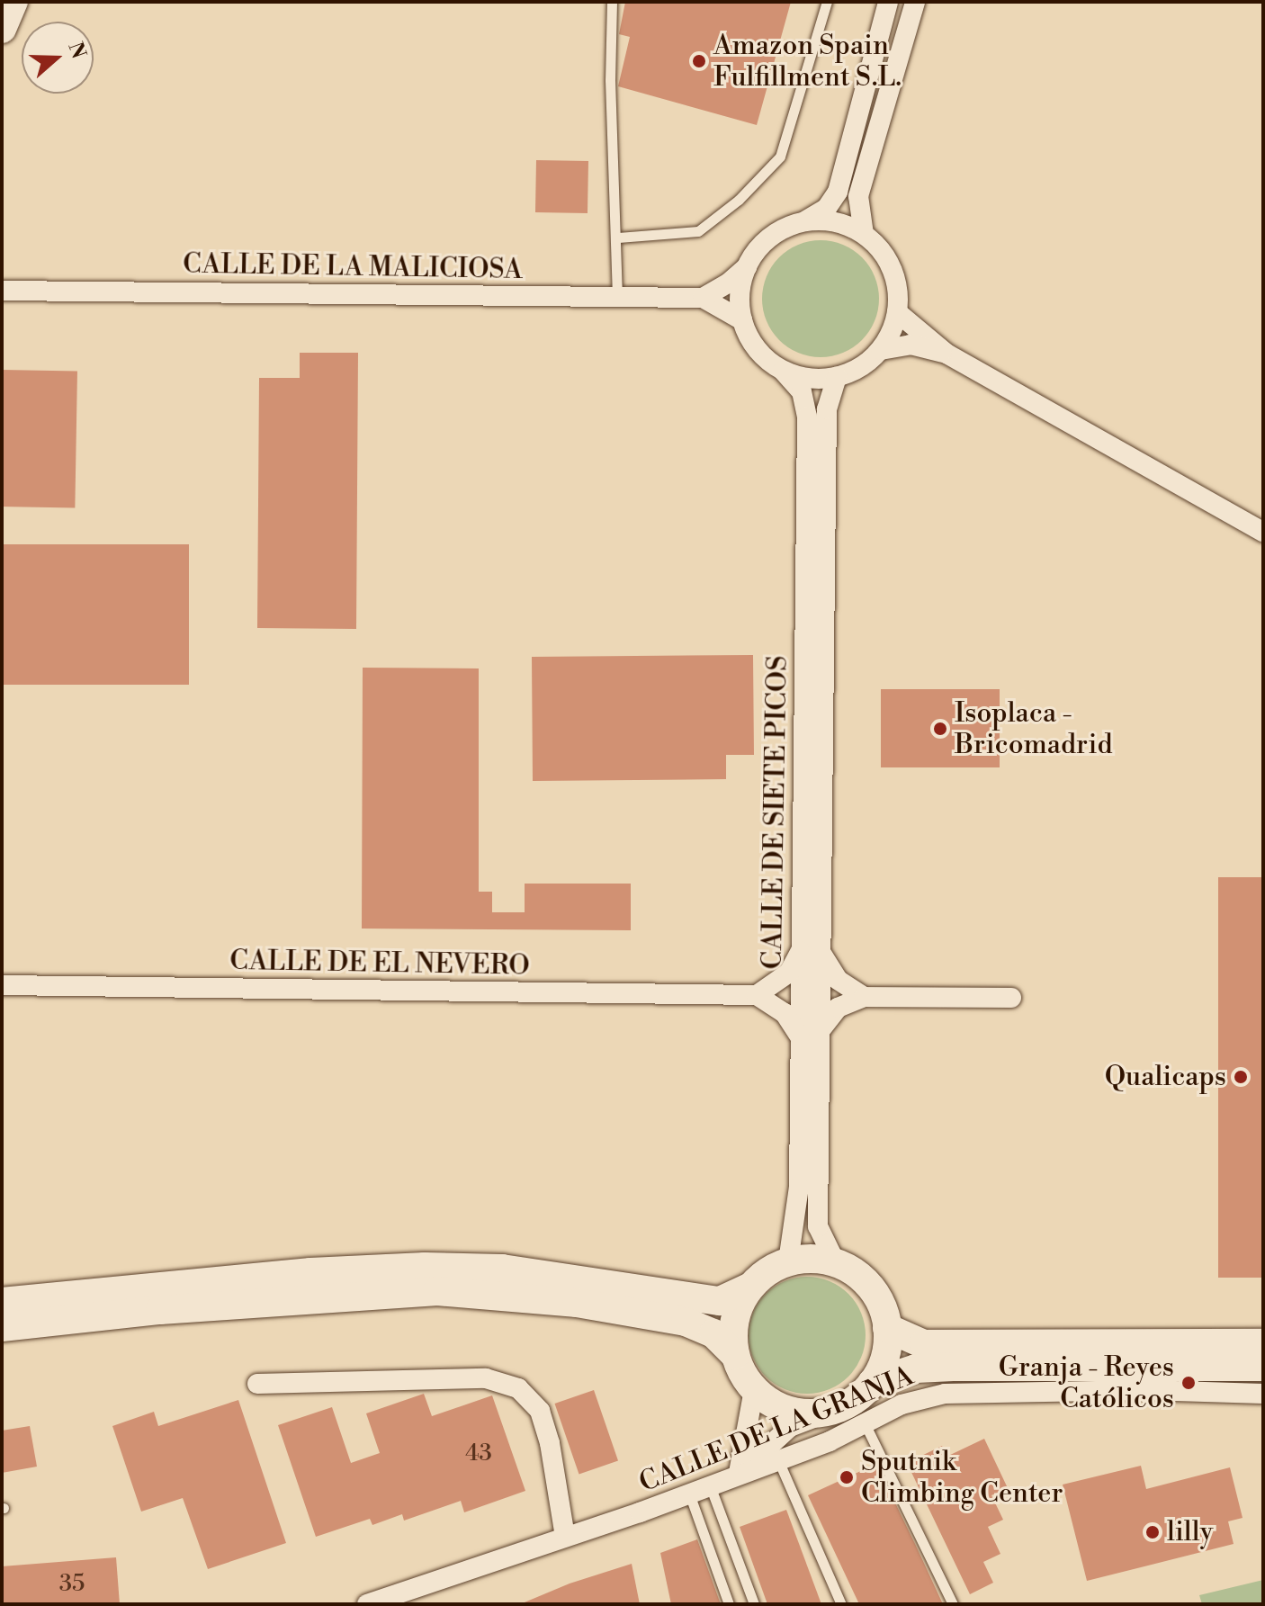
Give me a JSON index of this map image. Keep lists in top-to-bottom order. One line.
{"streets":{"street":["CALLE DE LA MALICIOSA","CALLE DE SIETE PICOS","CALLE DE EL NEVERO","CALLE DE LA GRANJA"]},"crossings":[["CALLE DE LA MALICIOSA","CALLE DE SIETE PICOS"]],"places":["Amazon Spain Fulfillment S.L.","Isoplaca - Bricomadrid","Qualicaps","Granja - Reyes Católicos","Sputnik Climbing Center","lilly"],"house_numbers":["43","35"],"north":"right"}
